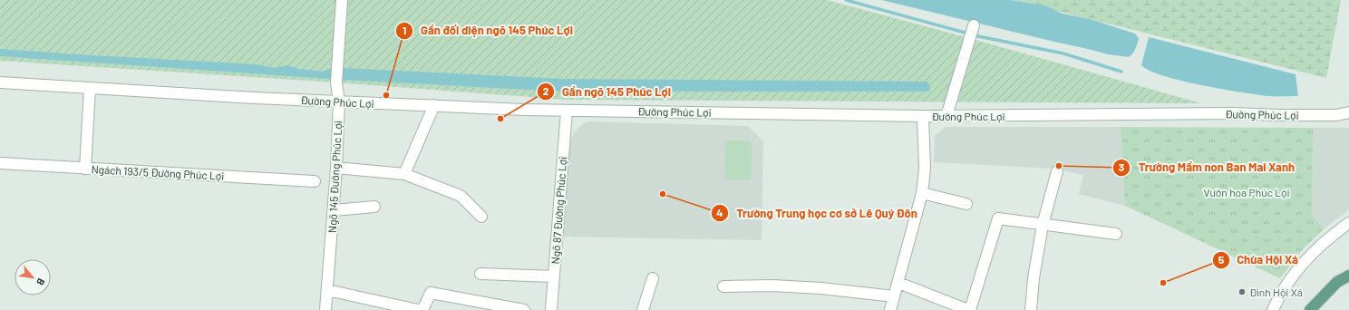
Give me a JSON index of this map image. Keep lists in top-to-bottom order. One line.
{"streets":{"street":["Đường Phúc Lợi","Ngách 193/5 Đường Phúc Lợi","Ngõ 145 Đường Phúc Lợi","Ngõ 87 Đường Phúc Lợi"]},"crossings":[["Đường Phúc Lợi","Ngõ 145 Đường Phúc Lợi"],["Đường Phúc Lợi","Ngõ 87 Đường Phúc Lợi"]],"parks":["Vườn hoa Phúc Lợi"],"places":["Gần đối diện ngõ 145 Phúc Lợi","Gần ngõ 145 Phúc Lợi","Trường Mầm non Ban Mai Xanh","Trường Trung học cơ sở Lê Quý Đôn","Chùa Hội Xá","Đình Hội Xá"],"north":"bottom right"}
